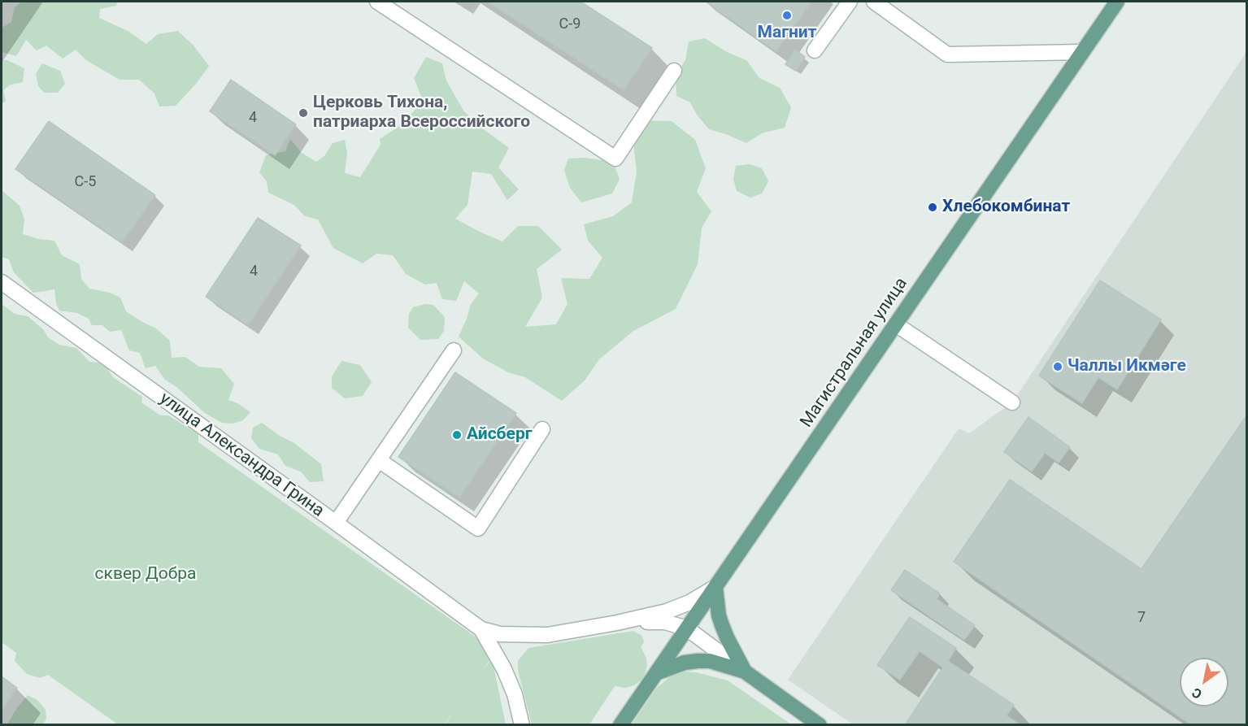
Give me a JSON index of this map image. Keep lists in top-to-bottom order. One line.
{"streets":{"main road":["Магистральная улица"],"street":["улица Александра Грина"]},"parks":["сквер Добра"],"places":["Магнит","Церковь Тихона, патриарха Всероссийского","Хлебокомбинат","Чаллы Икмәге","Айсберг"],"house_numbers":["С-9","4","С-5","4","7"],"north":"bottom left"}
